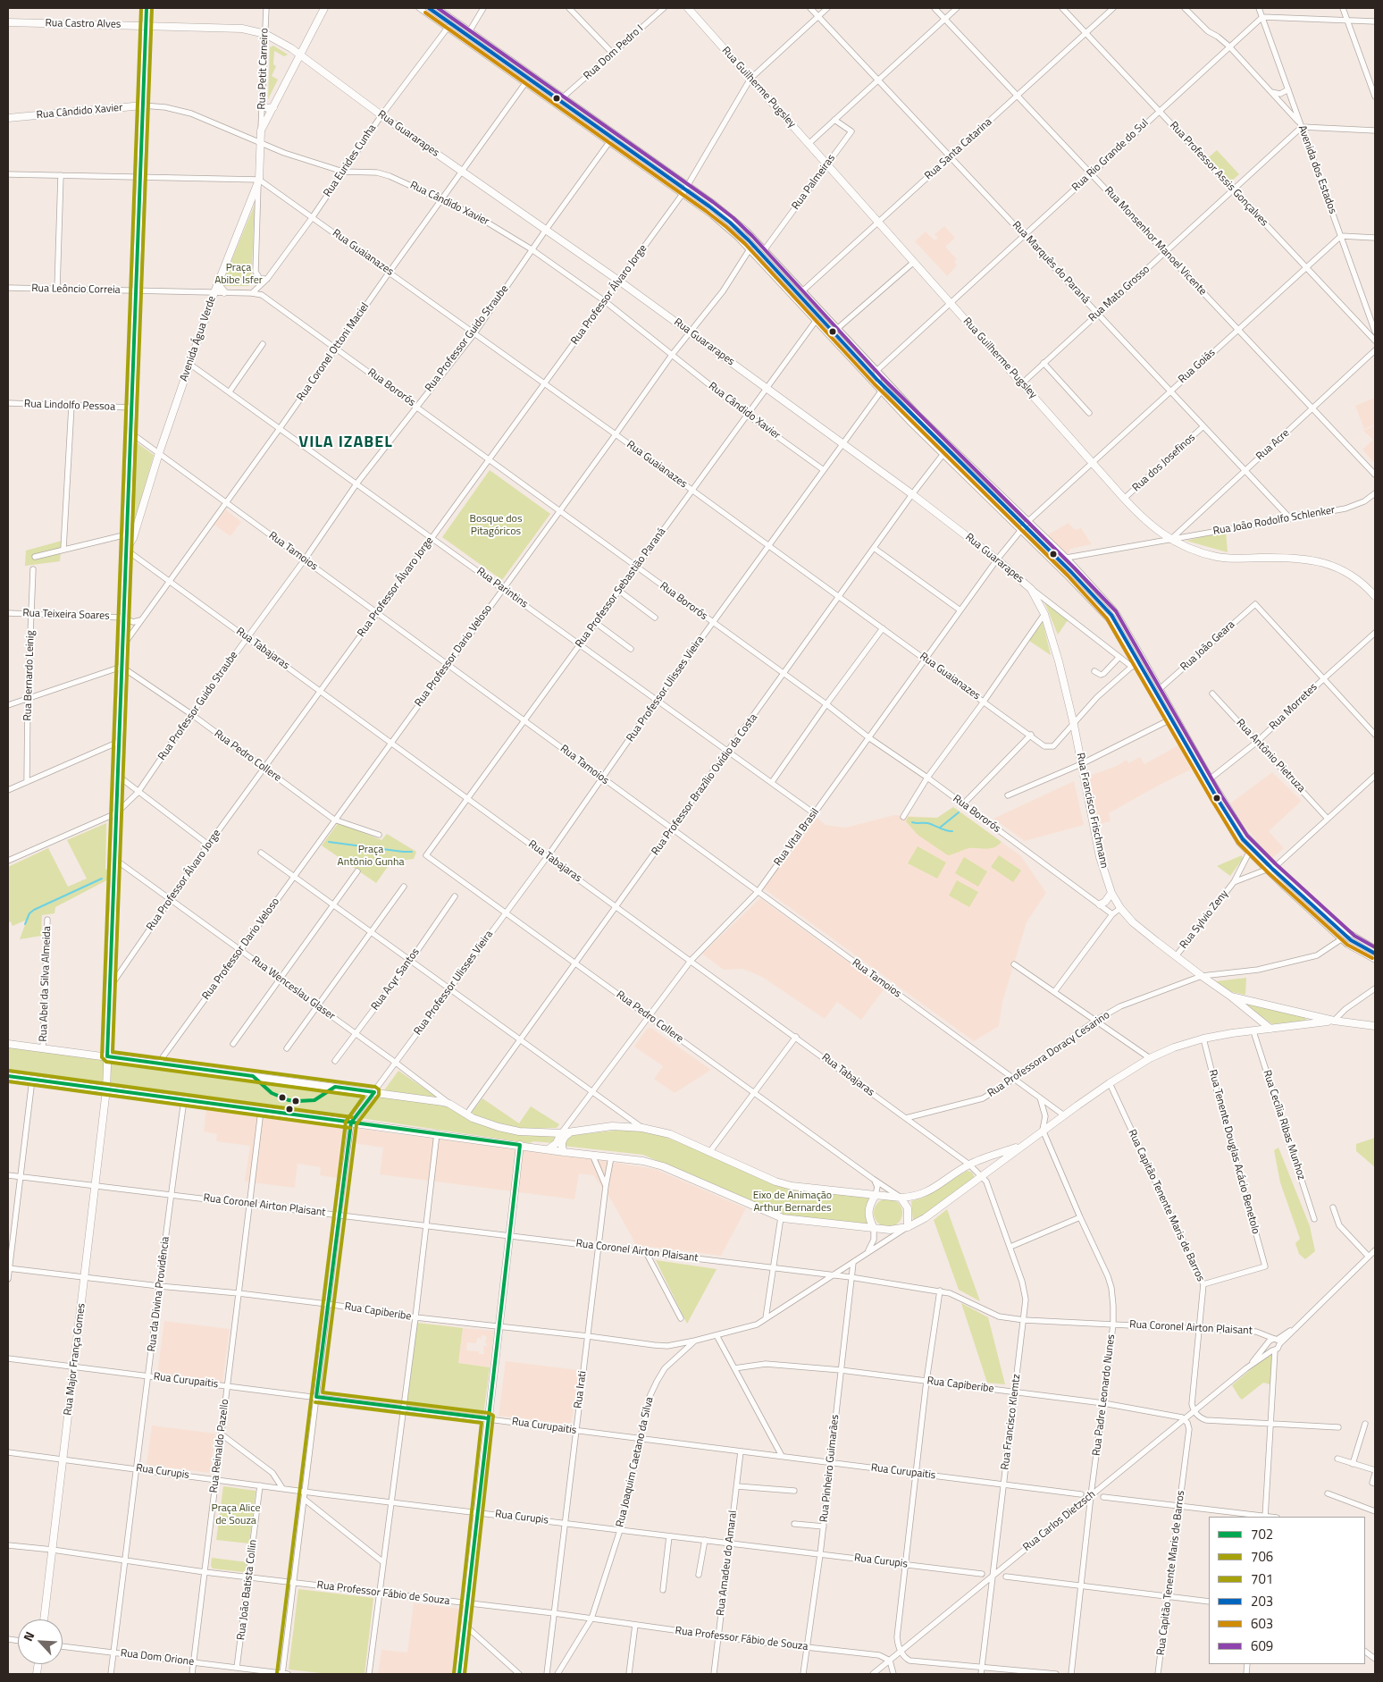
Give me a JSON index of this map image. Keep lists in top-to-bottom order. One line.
{"streets":{"main road":["Rua Castro Alves","Rua Guilherme Pugsley","Rua Cândido Xavier","Rua Guararapes","Avenida Água Verde","Rua Francisco Frischmann","Rua Major França Gomes"],"street":["Rua Dom Pedro I","Rua Petit Carneiro","Rua Santa Catarina","Rua Rio Grande do Sul","Rua Eurides Cunha","Avenida dos Estados","Rua Professor Assis Gonçalves","Rua Palmeiras","Rua Monsenhor Manoel Vicente","Rua Guaianazes","Rua Marquês do Paraná","Rua Leôncio Correia","Rua Mato Grosso","Rua Professor Álvaro Jorge","Rua Professor Guido Straube","Rua Coronel Ottoni Maciel","Rua Goiás","Rua Bororós","Rua Lindolfo Pessoa","Rua Acre","Rua dos Josefinos","Rua João Rodolfo Schlenker","Rua Tamoios","Rua Parintins","Rua Professor Sebastião Paraná","Rua Teixeira Soares","Rua João Geara","Rua Tabajaras","Rua Professor Dario Veloso","Rua Bernardo Leinig","Rua Professor Ulisses Vieira","Rua Morretes","Rua Pedro Collere","Rua Antônio Pietruza","Rua Professor Brazílio Ovídio da Costa","Rua Vital Brasil","Rua Sylvio Zeny","Rua Acyr Santos","Rua Abel da Silva Almeida","Rua Wenceslau Glaser","Rua Professora Doracy Cesarino","Rua Cecília Ribas Munhoz","Rua Tenente Douglas Acácio Benetolo","Rua Coronel Airton Plaisant","Rua Capitão Tenente Maris de Barros","Rua da Divina Providência","Rua Capiberibe","Rua Curupaitis","Rua Irati","Rua Padre Leonardo Nunes","Rua Francisco Klemtz","Rua Reinaldo Pazello","Rua Joaquim Caetano da Silva","Rua Pinheiro Guimarães","Rua Curupis","Rua Carlos Dietzsch","Rua Amadeu do Amaral","Rua João Batista Collin","Rua Professor Fábio de Souza","Rua Dom Orione"]},"crossings":[["Rua Castro Alves","Rua Petit Carneiro"],["Rua Castro Alves","Rua Guararapes"],["Rua Castro Alves","Rua Major França Gomes"],["Rua Petit Carneiro","Rua Guararapes"],["Rua Petit Carneiro","Avenida Água Verde"],["Rua Guilherme Pugsley","Rua Santa Catarina"],["Rua Guilherme Pugsley","Rua Rio Grande do Sul"],["Rua Guilherme Pugsley","Rua Palmeiras"],["Rua Guilherme Pugsley","Rua Mato Grosso"],["Rua Guilherme Pugsley","Rua Professor Álvaro Jorge"],["Rua Guilherme Pugsley","Rua Goiás"],["Rua Guilherme Pugsley","Rua Acre"],["Rua Guilherme Pugsley","Rua dos Josefinos"],["Rua Guilherme Pugsley","Rua João Rodolfo Schlenker"],["Rua Cândido Xavier","Rua Eurides Cunha"],["Rua Cândido Xavier","Rua Professor Álvaro Jorge"],["Rua Cândido Xavier","Avenida Água Verde"],["Rua Cândido Xavier","Rua Professor Guido Straube"],["Rua Cândido Xavier","Rua Coronel Ottoni Maciel"],["Rua Cândido Xavier","Rua Professor Sebastião Paraná"],["Rua Cândido Xavier","Rua Professor Dario Veloso"],["Rua Cândido Xavier","Rua Professor Ulisses Vieira"],["Rua Cândido Xavier","Rua Major França Gomes"],["Rua Guararapes","Rua Eurides Cunha"],["Rua Guararapes","Rua Professor Álvaro Jorge"],["Rua Guararapes","Avenida Água Verde"],["Rua Guararapes","Rua Professor Guido Straube"],["Rua Guararapes","Rua Coronel Ottoni Maciel"],["Rua Guararapes","Rua Professor Sebastião Paraná"],["Rua Guararapes","Rua Professor Dario Veloso"],["Rua Guararapes","Rua Professor Ulisses Vieira"],["Rua Guararapes","Rua Professor Brazílio Ovídio da Costa"],["Rua Guararapes","Rua Francisco Frischmann"],["Rua Guararapes","Rua Vital Brasil"],["Rua Santa Catarina","Rua Professor Assis Gonçalves"],["Rua Santa Catarina","Rua Monsenhor Manoel Vicente"],["Rua Santa Catarina","Rua Marquês do Paraná"],["Rua Rio Grande do Sul","Avenida dos Estados"],["Rua Rio Grande do Sul","Rua Professor Assis Gonçalves"],["Rua Rio Grande do Sul","Rua Monsenhor Manoel Vicente"],["Rua Rio Grande do Sul","Rua Marquês do Paraná"],["Rua Eurides Cunha","Rua Guaianazes"],["Rua Eurides Cunha","Rua Leôncio Correia"],["Rua Eurides Cunha","Rua Bororós"],["Avenida dos Estados","Rua Mato Grosso"],["Avenida dos Estados","Rua Goiás"],["Rua Professor Assis Gonçalves","Rua Mato Grosso"],["Rua Professor Assis Gonçalves","Rua Goiás"],["Rua Monsenhor Manoel Vicente","Rua Mato Grosso"],["Rua Monsenhor Manoel Vicente","Rua Goiás"],["Rua Monsenhor Manoel Vicente","Rua Acre"],["Rua Guaianazes","Rua Professor Álvaro Jorge"],["Rua Guaianazes","Avenida Água Verde"],["Rua Guaianazes","Rua Professor Guido Straube"],["Rua Guaianazes","Rua Coronel Ottoni Maciel"],["Rua Guaianazes","Rua Professor Sebastião Paraná"],["Rua Guaianazes","Rua Professor Dario Veloso"],["Rua Guaianazes","Rua Professor Ulisses Vieira"],["Rua Guaianazes","Rua Professor Brazílio Ovídio da Costa"],["Rua Guaianazes","Rua Francisco Frischmann"],["Rua Guaianazes","Rua Vital Brasil"],["Rua Marquês do Paraná","Rua Mato Grosso"],["Rua Marquês do Paraná","Rua Professor Álvaro Jorge"],["Rua Marquês do Paraná","Rua Goiás"],["Rua Marquês do Paraná","Rua Acre"],["Rua Marquês do Paraná","Rua dos Josefinos"],["Rua Marquês do Paraná","Rua João Rodolfo Schlenker"],["Rua Leôncio Correia","Avenida Água Verde"],["Rua Leôncio Correia","Rua Bororós"],["Rua Leôncio Correia","Rua Major França Gomes"],["Rua Professor Álvaro Jorge","Rua Bororós"],["Rua Professor Álvaro Jorge","Rua Tamoios"],["Rua Professor Álvaro Jorge","Rua Parintins"],["Rua Professor Álvaro Jorge","Rua Tabajaras"],["Rua Professor Álvaro Jorge","Rua Pedro Collere"],["Rua Professor Álvaro Jorge","Rua Wenceslau Glaser"],["Rua Professor Álvaro Jorge","Rua Major França Gomes"],["Avenida Água Verde","Rua Tamoios"],["Avenida Água Verde","Rua Parintins"],["Avenida Água Verde","Rua Tabajaras"],["Avenida Água Verde","Rua Major França Gomes"],["Rua Professor Guido Straube","Rua Bororós"],["Rua Professor Guido Straube","Rua Tamoios"],["Rua Professor Guido Straube","Rua Parintins"],["Rua Professor Guido Straube","Rua Tabajaras"],["Rua Professor Guido Straube","Rua Pedro Collere"],["Rua Professor Guido Straube","Rua Major França Gomes"],["Rua Coronel Ottoni Maciel","Rua Bororós"],["Rua Coronel Ottoni Maciel","Rua Tamoios"],["Rua Coronel Ottoni Maciel","Rua Parintins"],["Rua Coronel Ottoni Maciel","Rua Tabajaras"],["Rua Coronel Ottoni Maciel","Rua Major França Gomes"],["Rua Goiás","Rua Vital Brasil"],["Rua Bororós","Rua Professor Sebastião Paraná"],["Rua Bororós","Rua Professor Dario Veloso"],["Rua Bororós","Rua Professor Ulisses Vieira"],["Rua Bororós","Rua Professor Brazílio Ovídio da Costa"],["Rua Bororós","Rua Vital Brasil"],["Rua Lindolfo Pessoa","Rua Major França Gomes"],["Rua Acre","Rua João Rodolfo Schlenker"],["Rua Tamoios","Rua Professor Sebastião Paraná"],["Rua Tamoios","Rua Professor Dario Veloso"],["Rua Tamoios","Rua Professor Ulisses Vieira"],["Rua Tamoios","Rua Professor Brazílio Ovídio da Costa"],["Rua Tamoios","Rua Vital Brasil"],["Rua Tamoios","Rua Professora Doracy Cesarino"],["Rua Tamoios","Rua Major França Gomes"],["Rua Parintins","Rua Professor Sebastião Paraná"],["Rua Parintins","Rua Professor Dario Veloso"],["Rua Parintins","Rua Professor Ulisses Vieira"],["Rua Parintins","Rua Professor Brazílio Ovídio da Costa"],["Rua Parintins","Rua Vital Brasil"],["Rua Professor Sebastião Paraná","Rua Tabajaras"],["Rua Professor Sebastião Paraná","Rua Pedro Collere"],["Rua Teixeira Soares","Rua Bernardo Leinig"],["Rua Teixeira Soares","Rua Major França Gomes"],["Rua João Geara","Rua Morretes"],["Rua Tabajaras","Rua Professor Dario Veloso"],["Rua Tabajaras","Rua Professor Ulisses Vieira"],["Rua Tabajaras","Rua Professor Brazílio Ovídio da Costa"],["Rua Tabajaras","Rua Vital Brasil"],["Rua Tabajaras","Rua Professora Doracy Cesarino"],["Rua Tabajaras","Rua Major França Gomes"],["Rua Tabajaras","Rua Francisco Klemtz"],["Rua Professor Dario Veloso","Rua Pedro Collere"],["Rua Professor Dario Veloso","Rua Wenceslau Glaser"],["Rua Professor Ulisses Vieira","Rua Pedro Collere"],["Rua Professor Ulisses Vieira","Rua Wenceslau Glaser"],["Rua Professor Ulisses Vieira","Rua Coronel Airton Plaisant"],["Rua Professor Ulisses Vieira","Rua Capiberibe"],["Rua Professor Ulisses Vieira","Rua Curupaitis"],["Rua Professor Ulisses Vieira","Rua Curupis"],["Rua Professor Ulisses Vieira","Rua Professor Fábio de Souza"],["Rua Professor Ulisses Vieira","Rua Dom Orione"],["Rua Morretes","Rua Antônio Pietruza"],["Rua Pedro Collere","Rua Professor Brazílio Ovídio da Costa"],["Rua Pedro Collere","Rua Vital Brasil"],["Rua Pedro Collere","Rua Major França Gomes"],["Rua Pedro Collere","Rua Joaquim Caetano da Silva"],["Rua Francisco Frischmann","Rua Sylvio Zeny"],["Rua Francisco Frischmann","Rua Professora Doracy Cesarino"],["Rua Acyr Santos","Rua Wenceslau Glaser"],["Rua Wenceslau Glaser","Rua Major França Gomes"],["Rua Tenente Douglas Acácio Benetolo","Rua Capitão Tenente Maris de Barros"],["Rua Coronel Airton Plaisant","Rua Capitão Tenente Maris de Barros"],["Rua Coronel Airton Plaisant","Rua da Divina Providência"],["Rua Coronel Airton Plaisant","Rua Major França Gomes"],["Rua Coronel Airton Plaisant","Rua Irati"],["Rua Coronel Airton Plaisant","Rua Padre Leonardo Nunes"],["Rua Coronel Airton Plaisant","Rua Francisco Klemtz"],["Rua Coronel Airton Plaisant","Rua Reinaldo Pazello"],["Rua Coronel Airton Plaisant","Rua Joaquim Caetano da Silva"],["Rua Coronel Airton Plaisant","Rua Pinheiro Guimarães"],["Rua Coronel Airton Plaisant","Rua Carlos Dietzsch"],["Rua Capitão Tenente Maris de Barros","Rua Capiberibe"],["Rua Capitão Tenente Maris de Barros","Rua Carlos Dietzsch"],["Rua da Divina Providência","Rua Capiberibe"],["Rua da Divina Providência","Rua Curupaitis"],["Rua da Divina Providência","Rua Curupis"],["Rua da Divina Providência","Rua Professor Fábio de Souza"],["Rua da Divina Providência","Rua Dom Orione"],["Rua Capiberibe","Rua Major França Gomes"],["Rua Capiberibe","Rua Irati"],["Rua Capiberibe","Rua Padre Leonardo Nunes"],["Rua Capiberibe","Rua Francisco Klemtz"],["Rua Capiberibe","Rua Reinaldo Pazello"],["Rua Capiberibe","Rua Joaquim Caetano da Silva"],["Rua Capiberibe","Rua Pinheiro Guimarães"],["Rua Capiberibe","Rua Carlos Dietzsch"],["Rua Major França Gomes","Rua Curupaitis"],["Rua Major França Gomes","Rua Curupis"],["Rua Major França Gomes","Rua Professor Fábio de Souza"],["Rua Curupaitis","Rua Irati"],["Rua Curupaitis","Rua Francisco Klemtz"],["Rua Curupaitis","Rua Reinaldo Pazello"],["Rua Curupaitis","Rua Joaquim Caetano da Silva"],["Rua Curupaitis","Rua Pinheiro Guimarães"],["Rua Curupaitis","Rua Amadeu do Amaral"],["Rua Irati","Rua Curupis"],["Rua Irati","Rua Professor Fábio de Souza"],["Rua Padre Leonardo Nunes","Rua Carlos Dietzsch"],["Rua Francisco Klemtz","Rua Carlos Dietzsch"],["Rua Reinaldo Pazello","Rua Curupis"],["Rua Reinaldo Pazello","Rua Professor Fábio de Souza"],["Rua Reinaldo Pazello","Rua Dom Orione"],["Rua Joaquim Caetano da Silva","Rua Pinheiro Guimarães"],["Rua Joaquim Caetano da Silva","Rua Curupis"],["Rua Joaquim Caetano da Silva","Rua Professor Fábio de Souza"],["Rua Pinheiro Guimarães","Rua Curupis"],["Rua Pinheiro Guimarães","Rua Professor Fábio de Souza"],["Rua Curupis","Rua Amadeu do Amaral"],["Rua Curupis","Rua João Batista Collin"],["Rua Carlos Dietzsch","Rua Professor Fábio de Souza"],["Rua Amadeu do Amaral","Rua Professor Fábio de Souza"],["Rua João Batista Collin","Rua Professor Fábio de Souza"],["Rua João Batista Collin","Rua Dom Orione"]],"districts":["VILA IZABEL"],"parks":["Praça Abibe Isfer","Bosque dos Pitagóricos","Praça Antônio Gunha","Eixo de Animação Arthur Bernardes","Praça Alice de Souza"],"lines":["transit line 702","transit line 706","transit line 701","transit line 203","transit line 609","transit line 603"],"legend":["702","706","701","203","603","609"],"north":"top left"}
